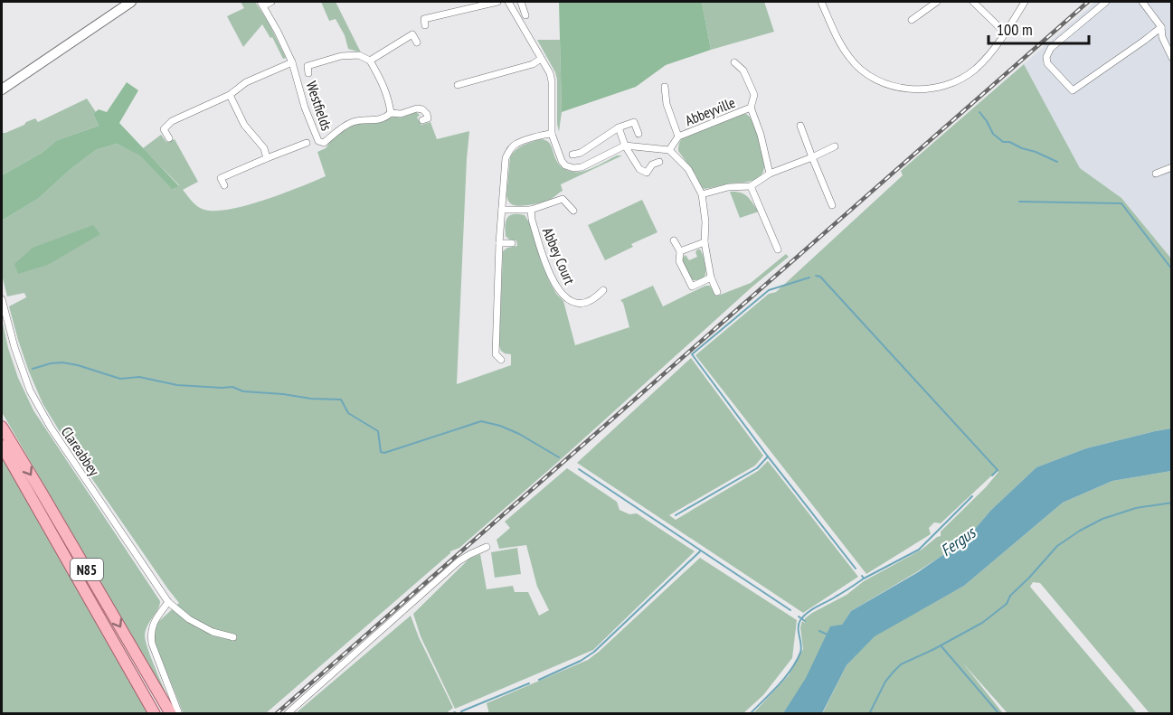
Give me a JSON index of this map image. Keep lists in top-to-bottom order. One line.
{"streets":{"main road":["N85"],"street":["Westfields","Abbeyville","Abbey Court","Clareabbey"]},"water":["Fergus"],"scale_bar":"100 m"}
